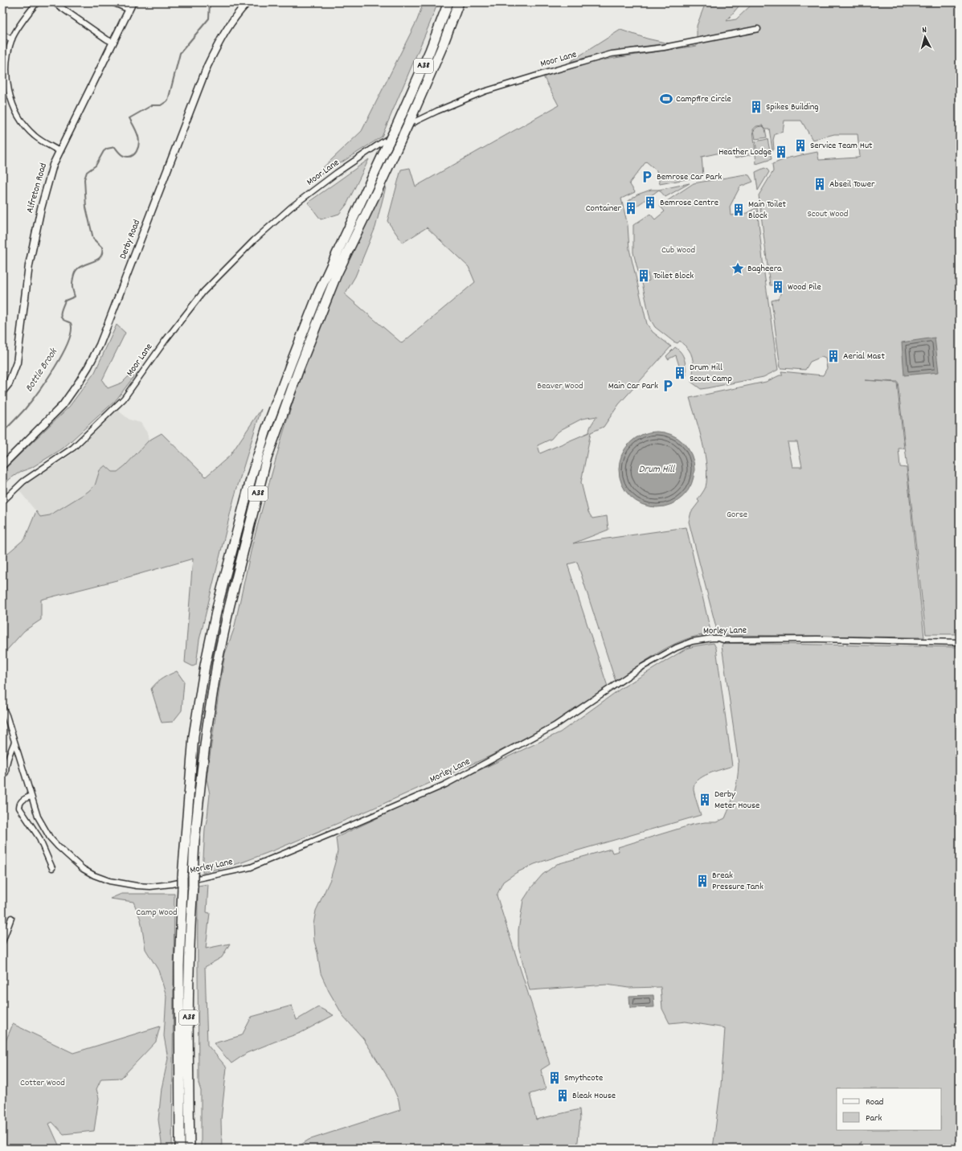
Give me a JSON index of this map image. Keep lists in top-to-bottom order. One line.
{"streets":{"highway":["A38"],"main road":["Alfreton Road","Derby Road"],"street":["Moor Lane","Morley Lane"]},"water":["Bottle Brook","Drum Hill"],"parks":["Scout Wood","Cub Wood","Beaver Wood","Gorse","Camp Wood","Cotter Wood"],"places":{"sports":["Campfire Circle"],"building":["Spikes Building","Service Team Hut","Heather Lodge","Abseil Tower","Bemrose Centre","Container","Main Toilet Block","Toilet Block","Wood Pile","Aerial Mast","Drum Hill Scout Camp","Derby Meter House","Break Pressure Tank","Smythcote","Bleak House"],"parking":["Bemrose Car Park","Main Car Park"],"place":["Bagheera"]},"legend":["Road","Park"],"north":"top"}
